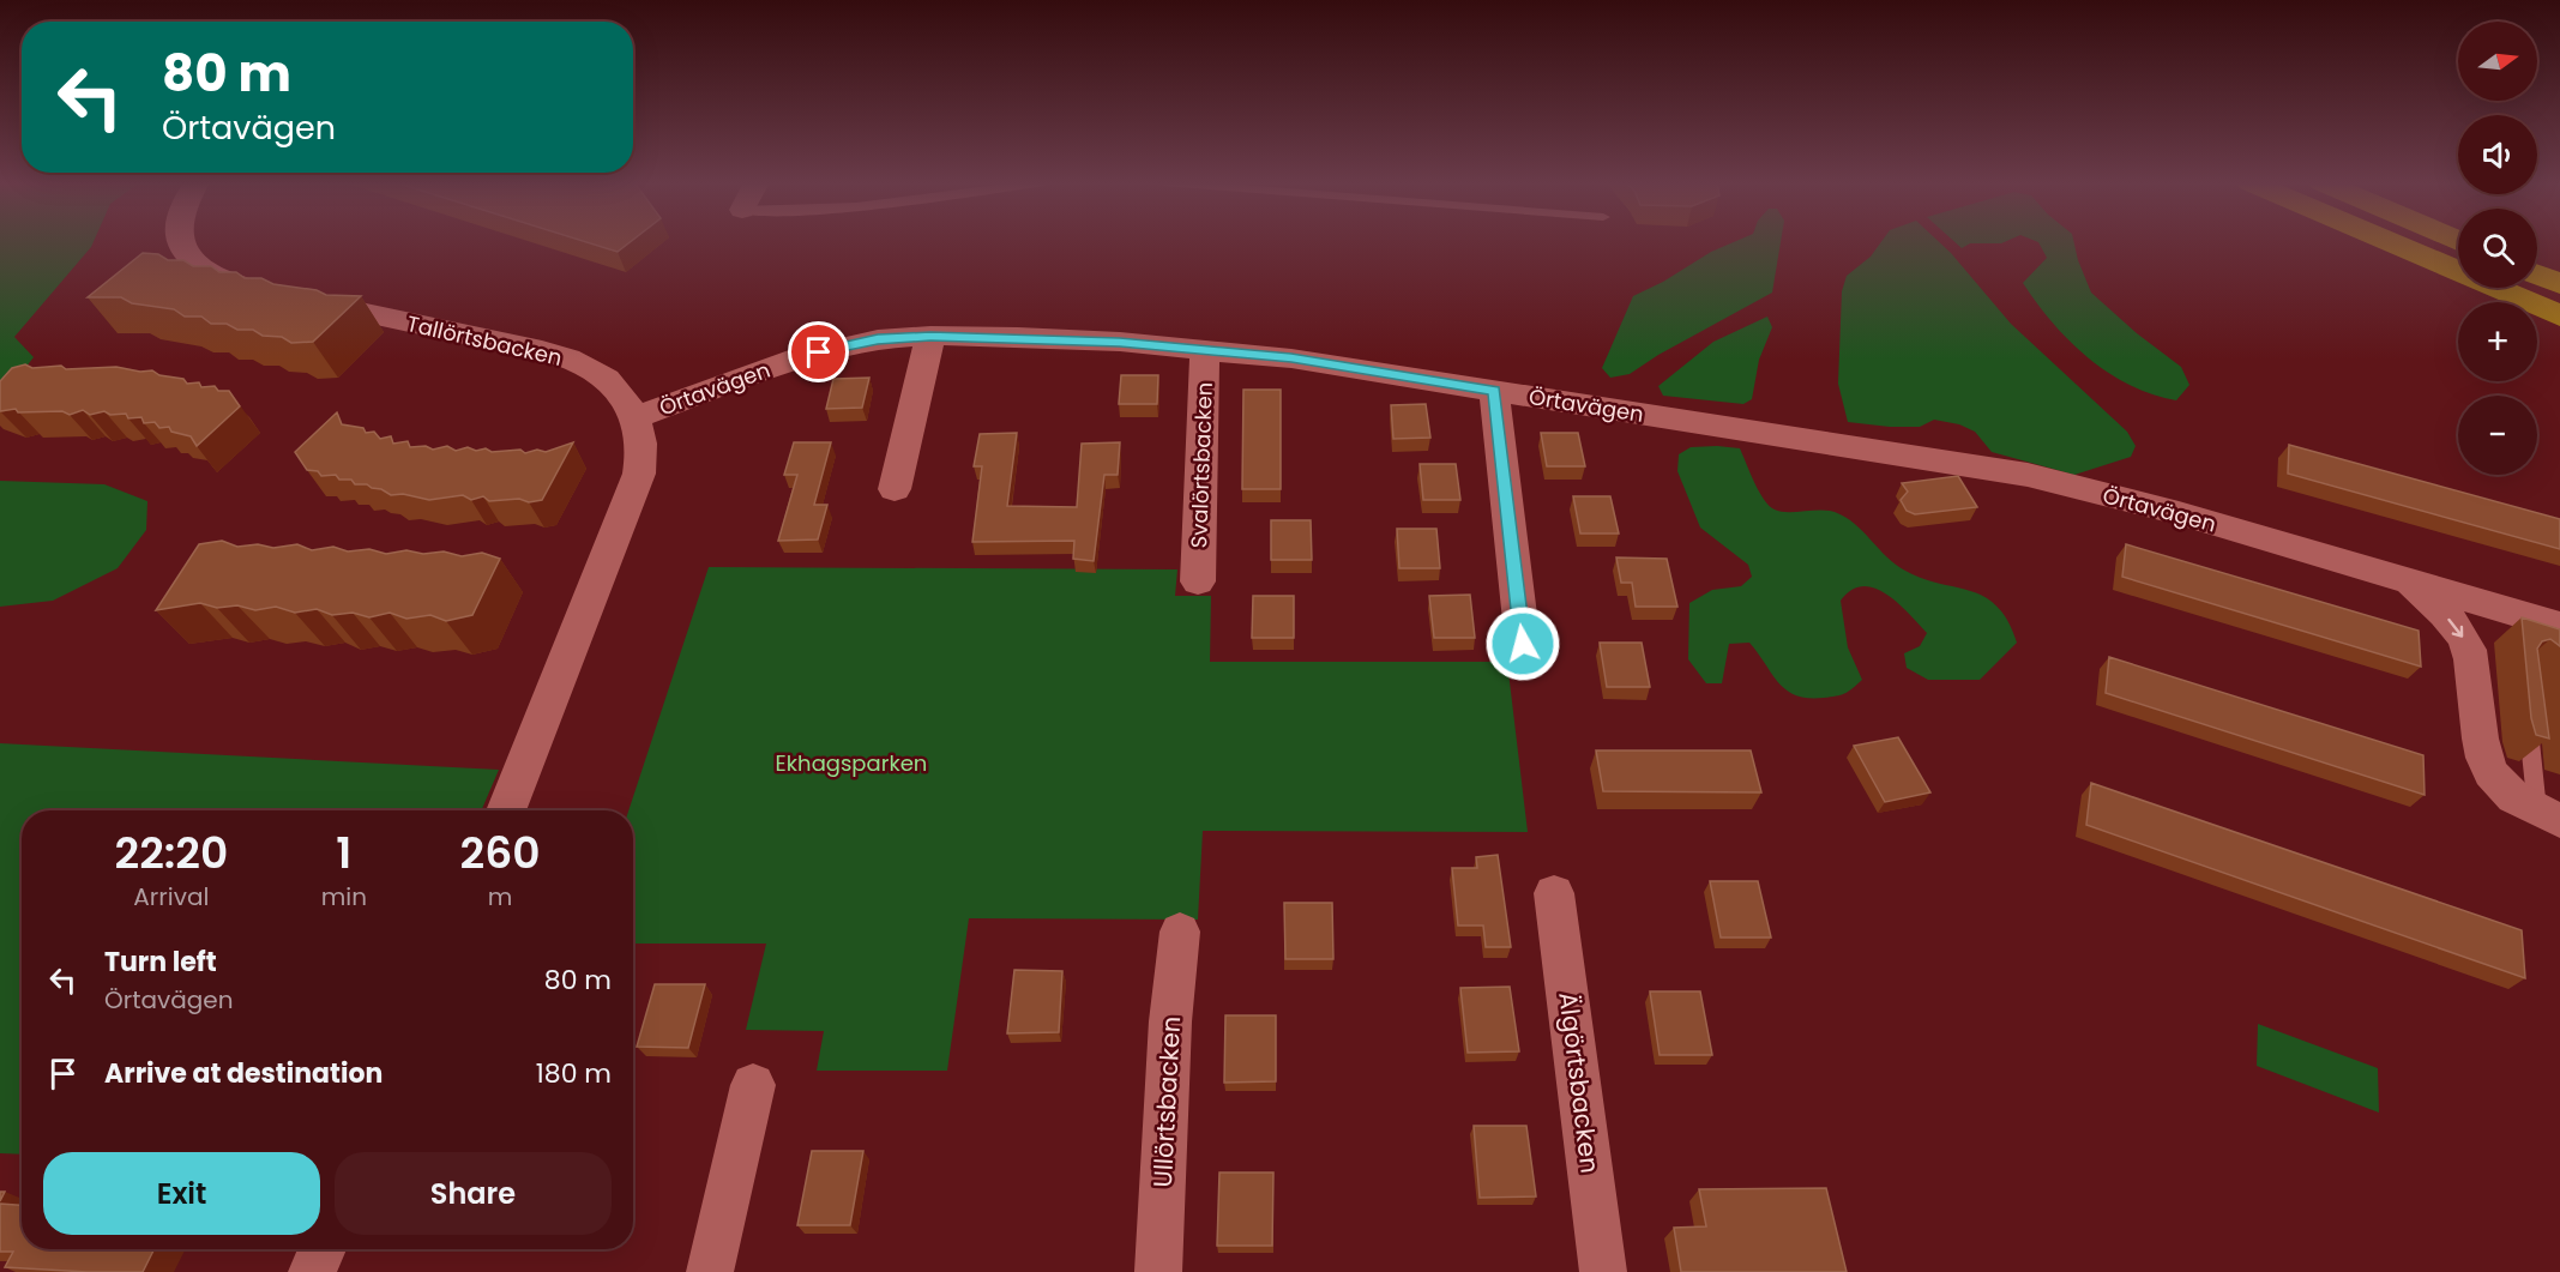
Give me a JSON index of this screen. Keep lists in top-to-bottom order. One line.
{"streets":{"street":["Tallörtsbacken","Örtavägen","Svalörtsbacken","Älgörtsbacken","Ullörtsbacken"]},"crossings":[["Tallörtsbacken","Örtavägen"],["Örtavägen","Svalörtsbacken"]],"parks":["Ekhagsparken"],"north":"right","page":{"map_buttons":["+","−"],"turn":["80 m","Örtavägen"],"eta":["22:20","Arrival","1","min","260","m"],"list":[{"name":"Turn left","note":"Örtavägen","value":"80 m"},{"name":"Arrive at destination","value":"180 m"}],"buttons":["Exit","Share"]}}
